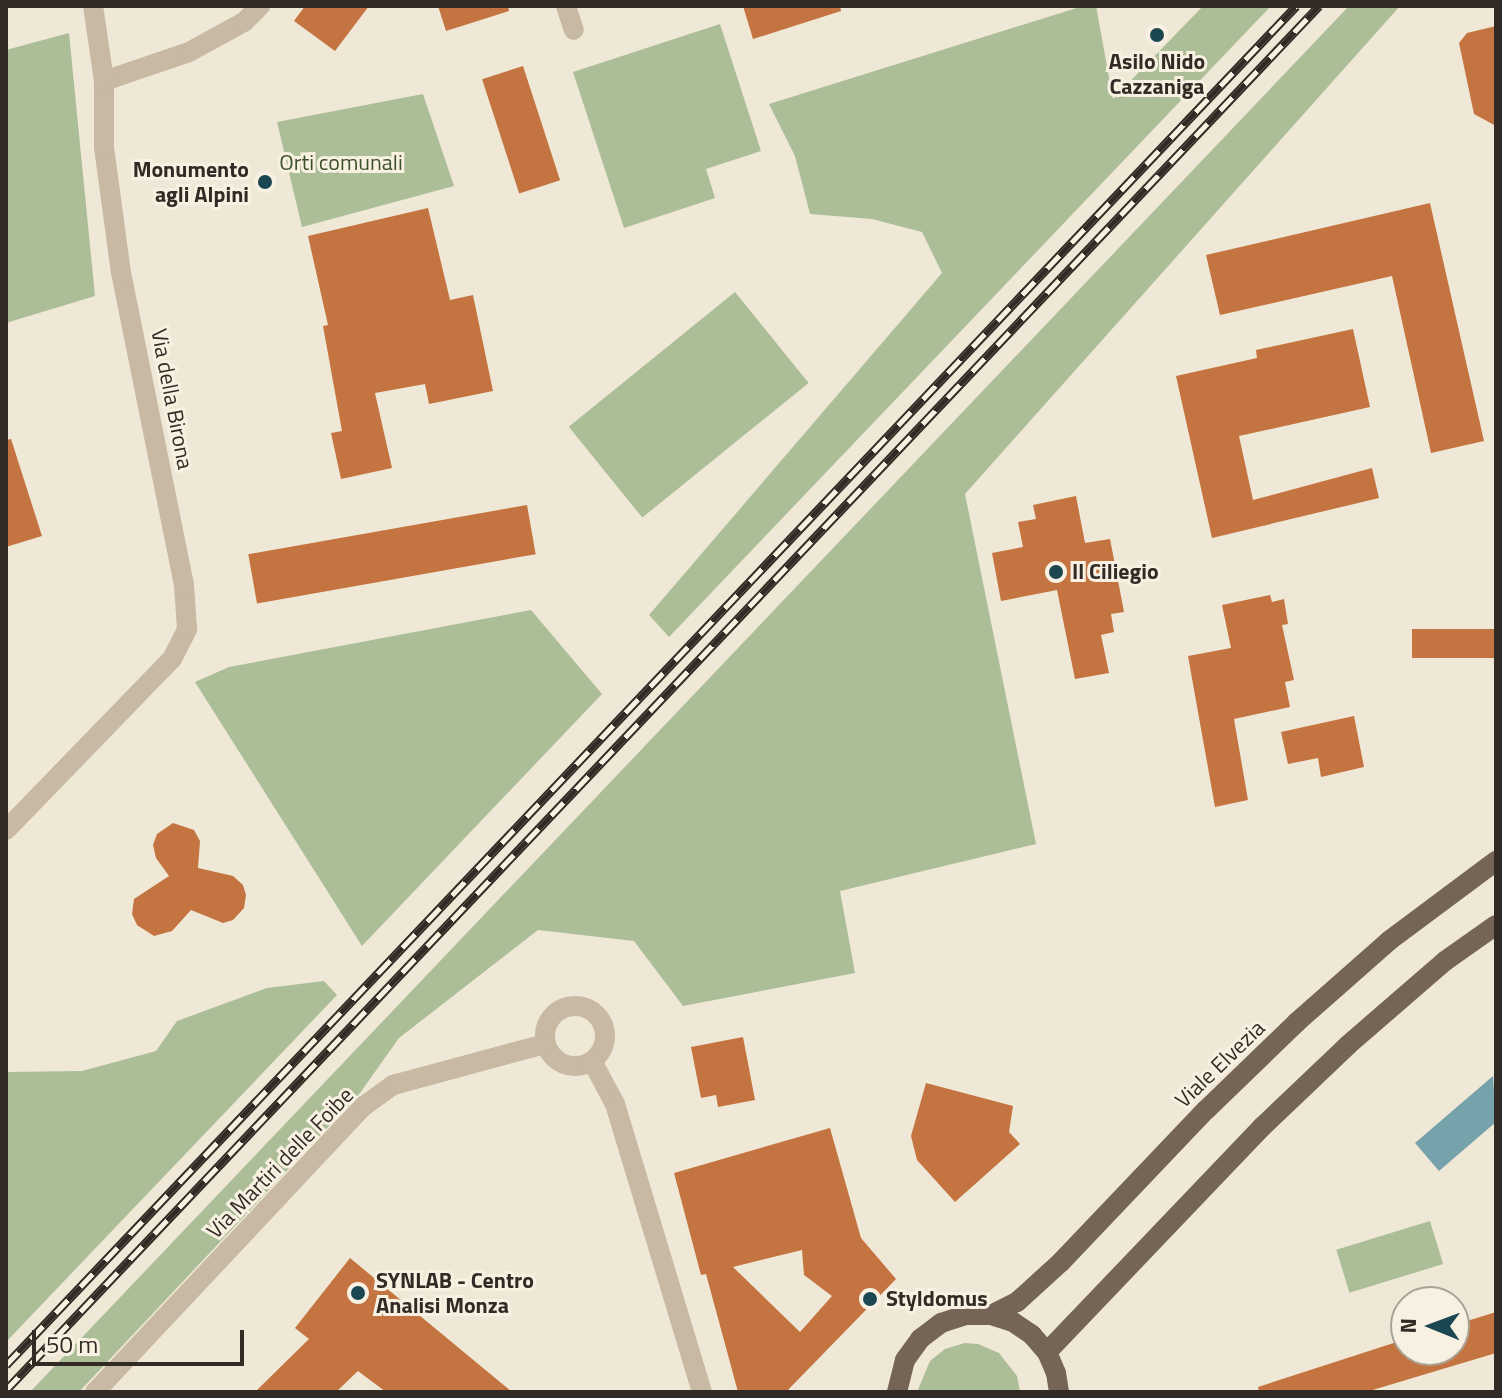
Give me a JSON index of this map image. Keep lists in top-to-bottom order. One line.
{"streets":{"main road":["Viale Elvezia"],"street":["Via della Birona","Via Martiri delle Foibe"]},"parks":["Orti comunali"],"places":["Asilo Nido Cazzaniga","Monumento agli Alpini","Il Ciliegio","SYNLAB - Centro Analisi Monza","Styldomus"],"scale_bar":"50 m","north":"left"}
